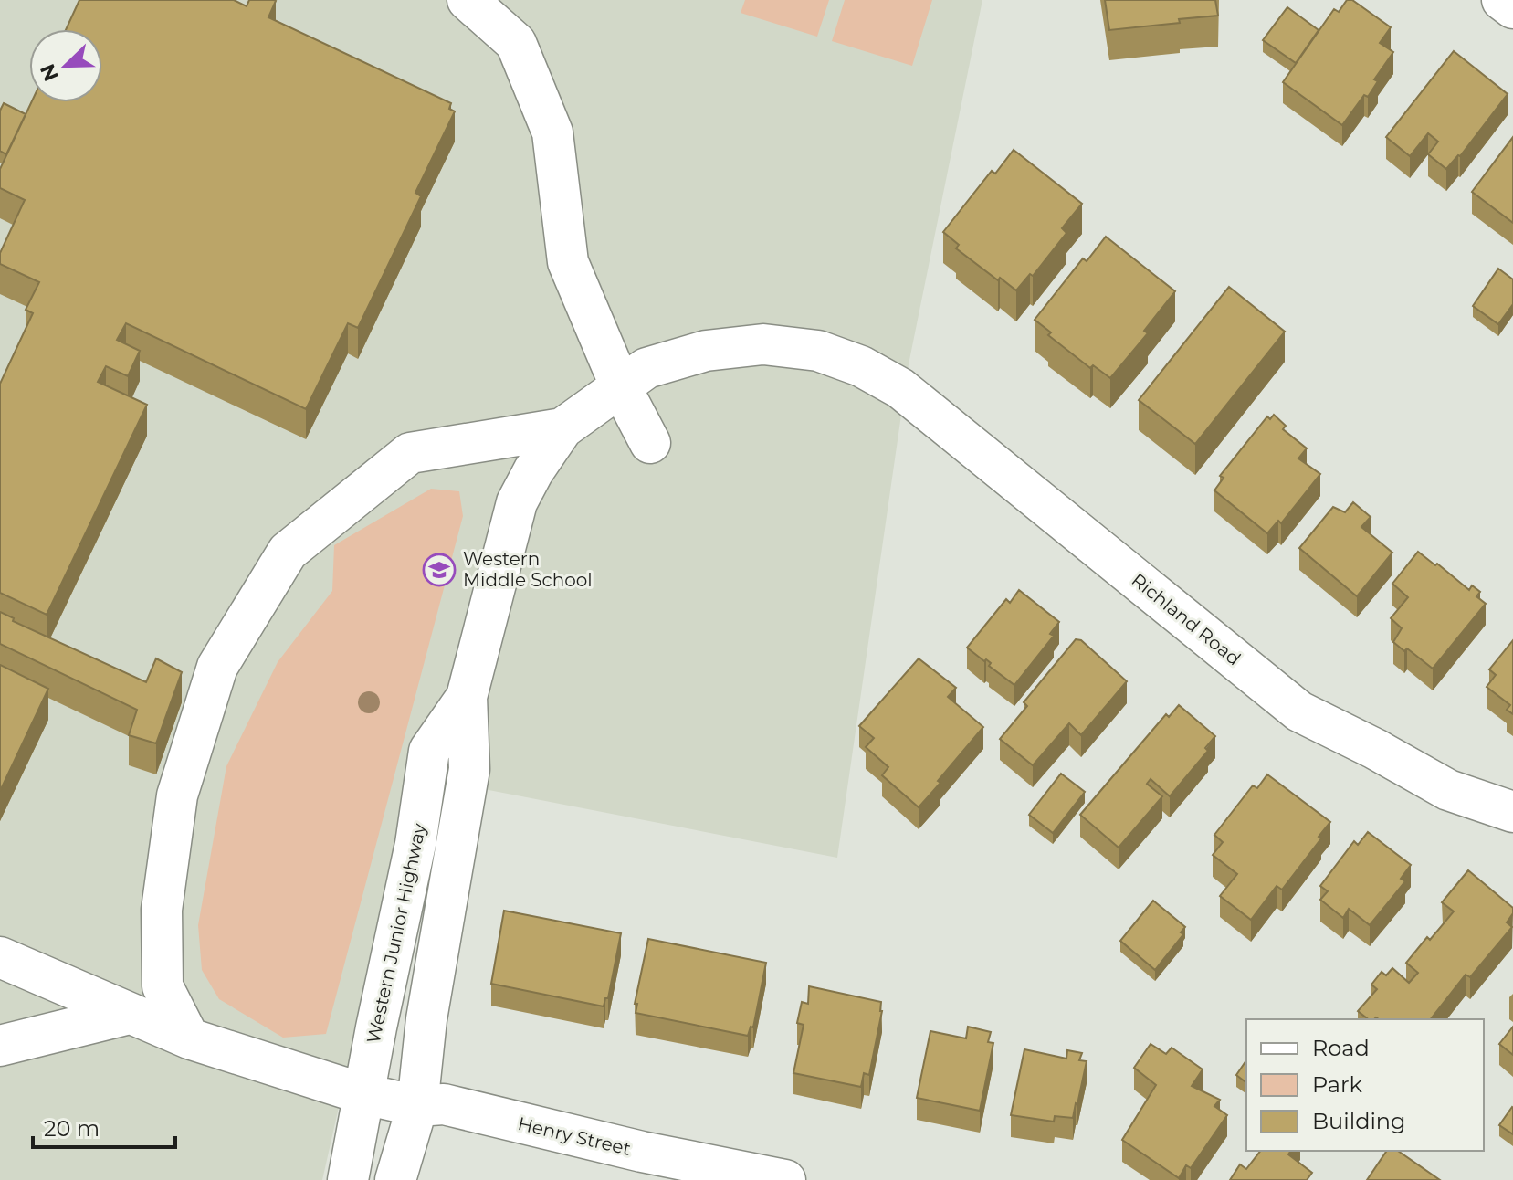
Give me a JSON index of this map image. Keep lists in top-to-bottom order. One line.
{"streets":{"street":["Richland Road","Western Junior Highway","Henry Street"]},"crossings":[["Richland Road","Western Junior Highway"],["Western Junior Highway","Henry Street"]],"places":{"school or university":["Western Middle School"]},"legend":["Road","Park","Building"],"scale_bar":"20 m","north":"bottom left"}
